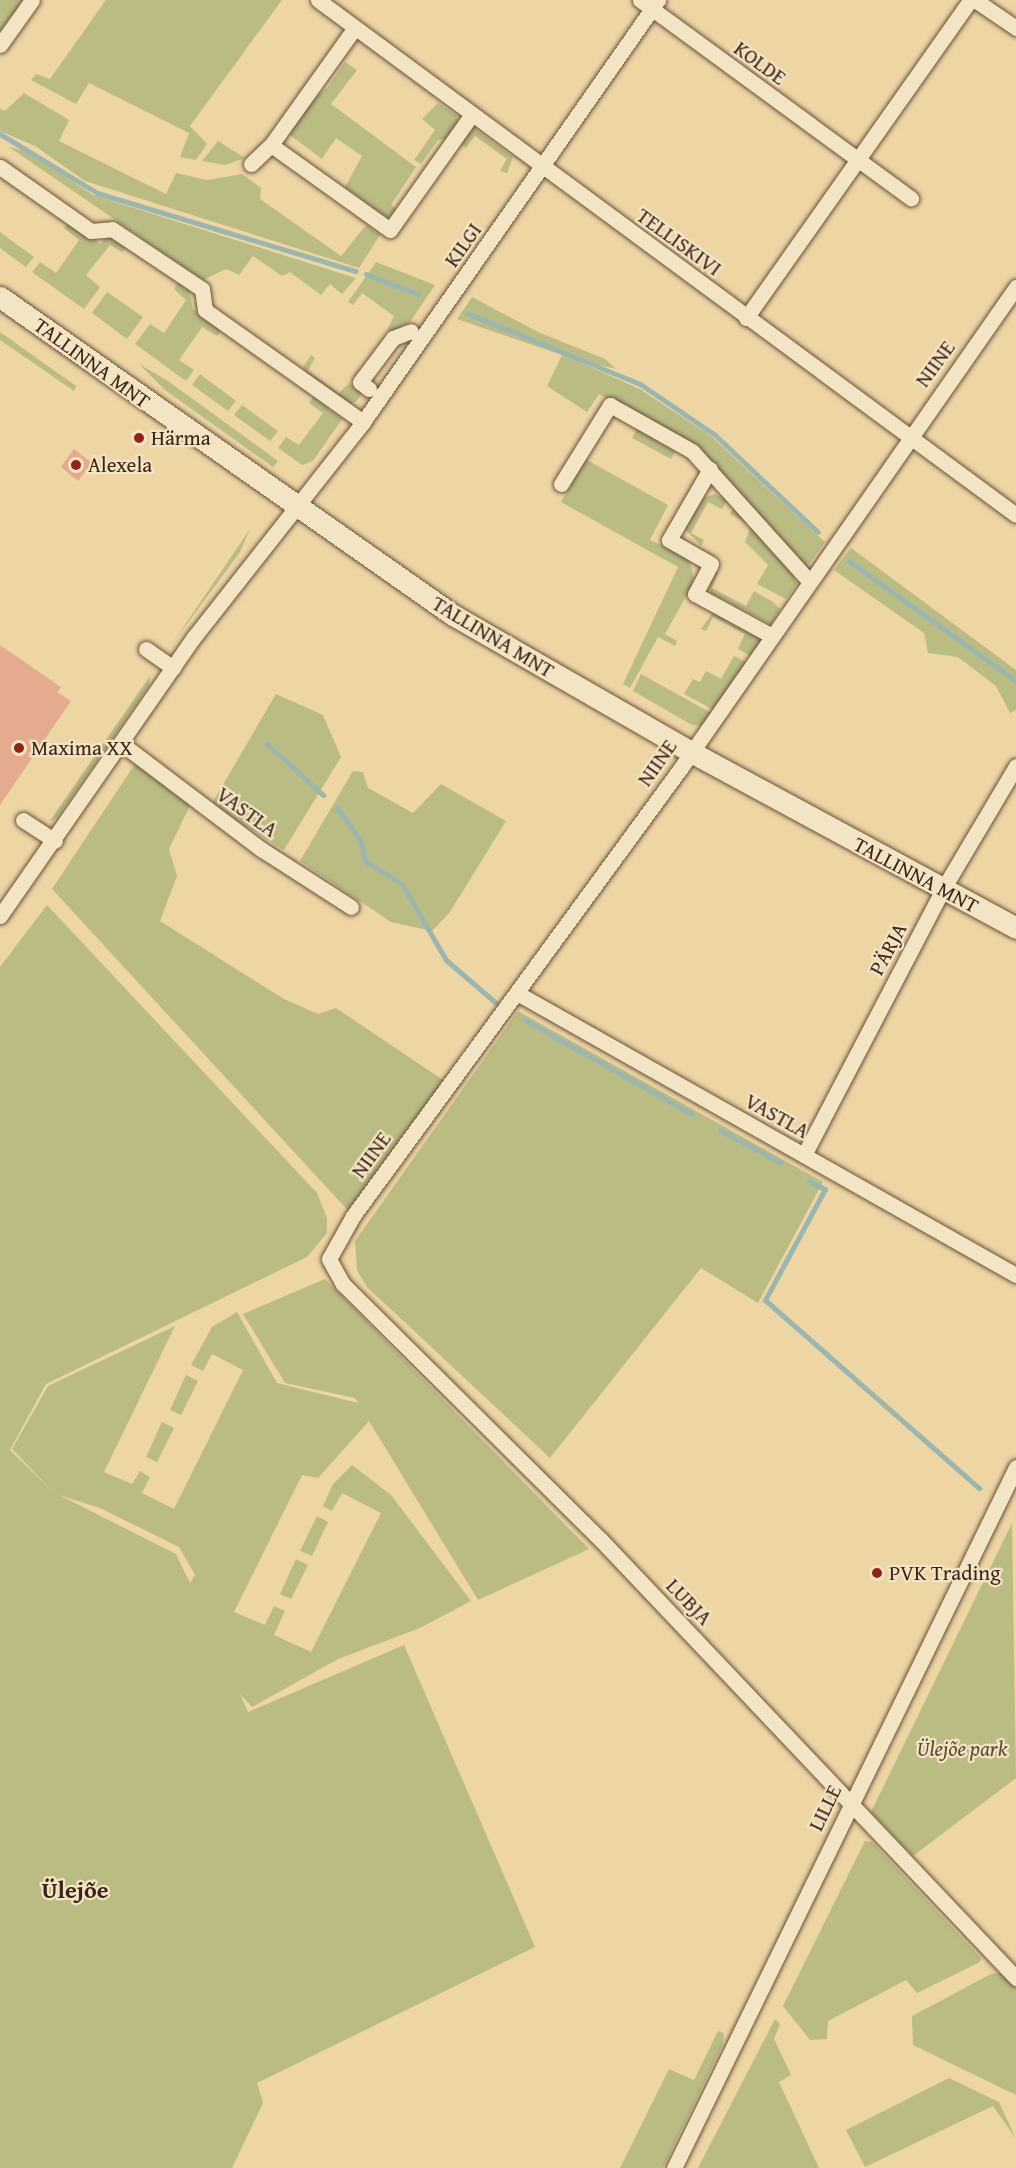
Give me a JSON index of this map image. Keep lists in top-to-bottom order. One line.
{"streets":{"main road":["TALLINNA MNT"],"street":["KOLDE","TELLISKIVI","KILGI","NIINE","VASTLA","PÄRJA","LUBJA","LILLE"]},"crossings":[["KOLDE","KILGI"],["TELLISKIVI","KILGI"],["TELLISKIVI","NIINE"],["KILGI","TALLINNA MNT"],["TALLINNA MNT","NIINE"],["TALLINNA MNT","PÄRJA"],["NIINE","VASTLA"],["NIINE","LUBJA"],["VASTLA","PÄRJA"],["LUBJA","LILLE"]],"districts":["Ülejõe"],"parks":["Ülejõe park"],"places":["Härma","Alexela","Maxima XX","PVK Trading"]}
